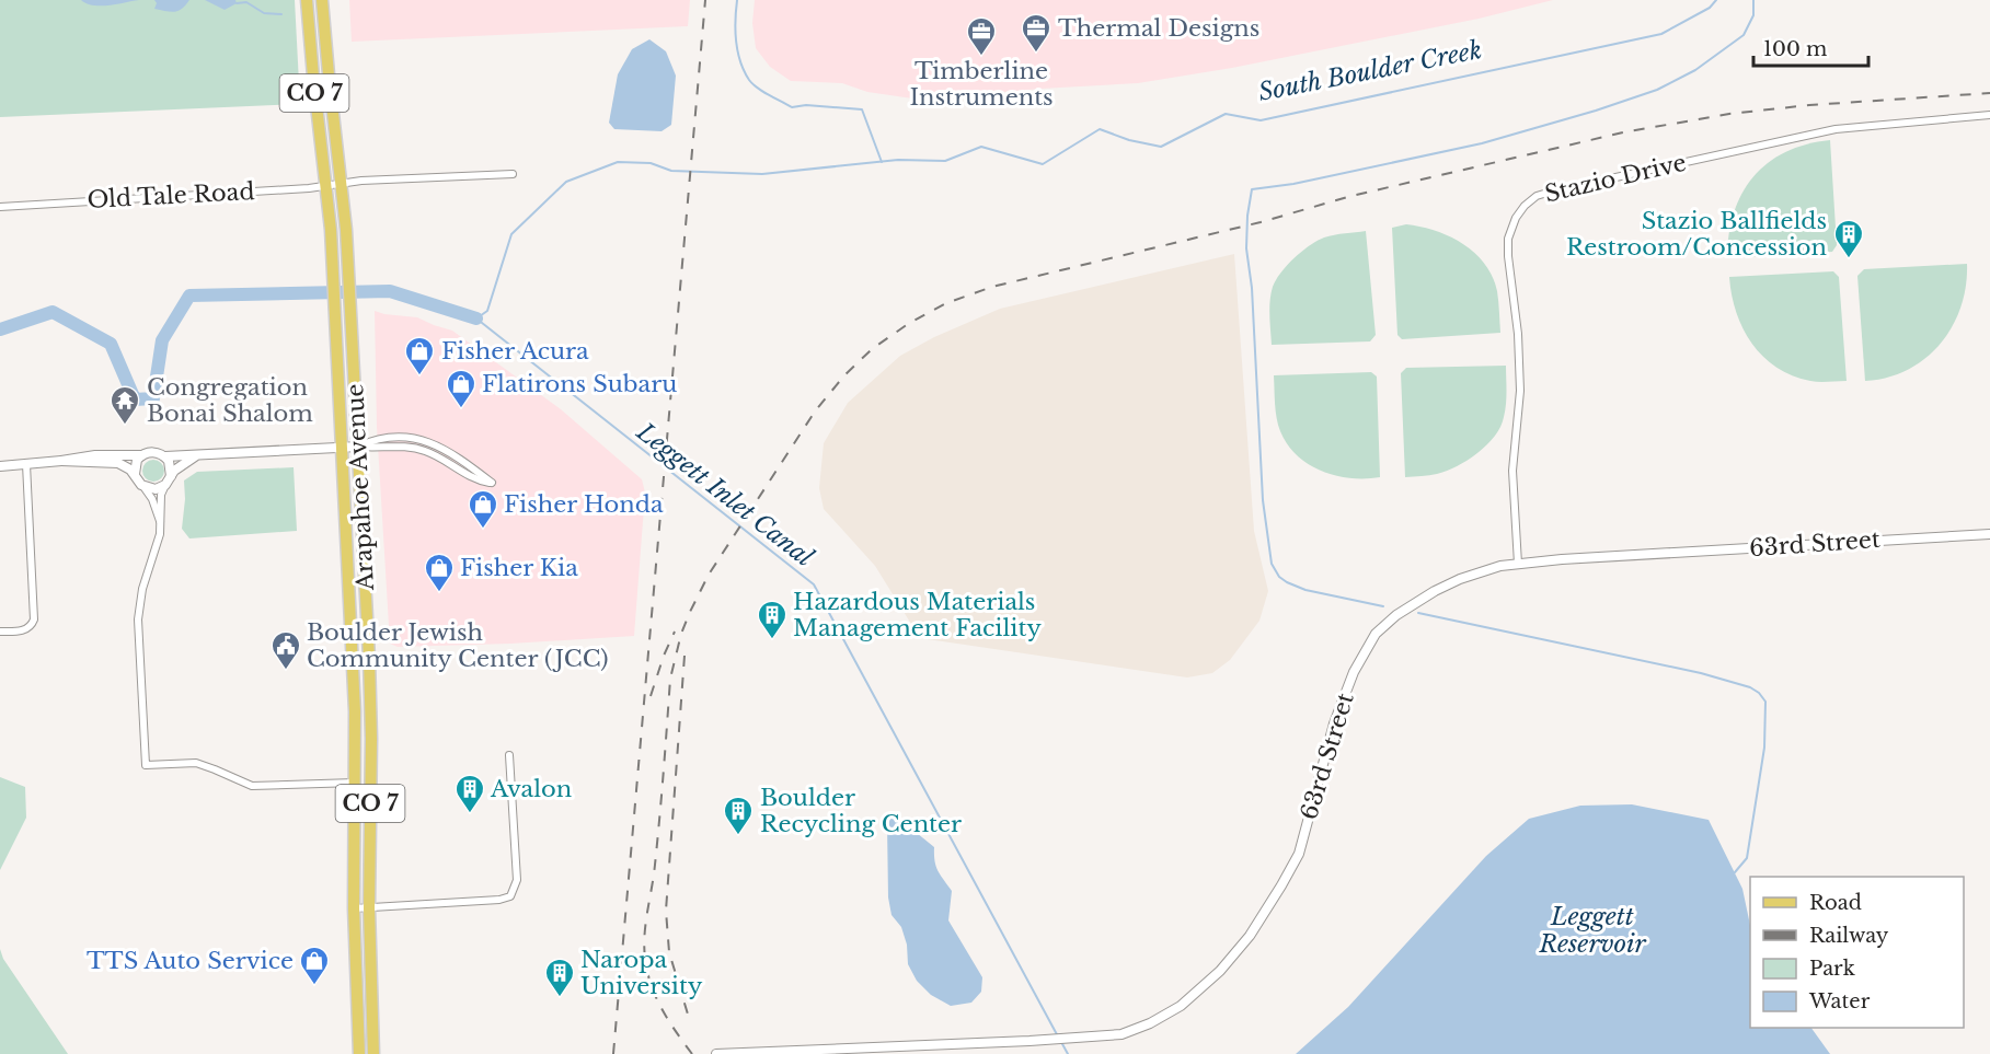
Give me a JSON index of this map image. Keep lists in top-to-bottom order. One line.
{"streets":{"main road":["CO 7","Arapahoe Avenue"],"street":["Stazio Drive","Old Tale Road","63rd Street"]},"crossings":[["Stazio Drive","63rd Street"],["Old Tale Road","Arapahoe Avenue"]],"water":["South Boulder Creek","Leggett Inlet Canal","Leggett Reservoir"],"places":{"office":["Thermal Designs","Timberline Instruments"],"building":["Stazio Ballfields Restroom/Concession","Hazardous Materials Management Facility","Avalon","Boulder Recycling Center","Naropa University"],"shop":["Fisher Acura","Flatirons Subaru","Fisher Honda","Fisher Kia","TTS Auto Service"],"temple":["Congregation Bonai Shalom"],"public building":["Boulder Jewish Community Center (JCC)"]},"legend":["Road","Railway","Park","Water"],"scale_bar":"100 m"}
